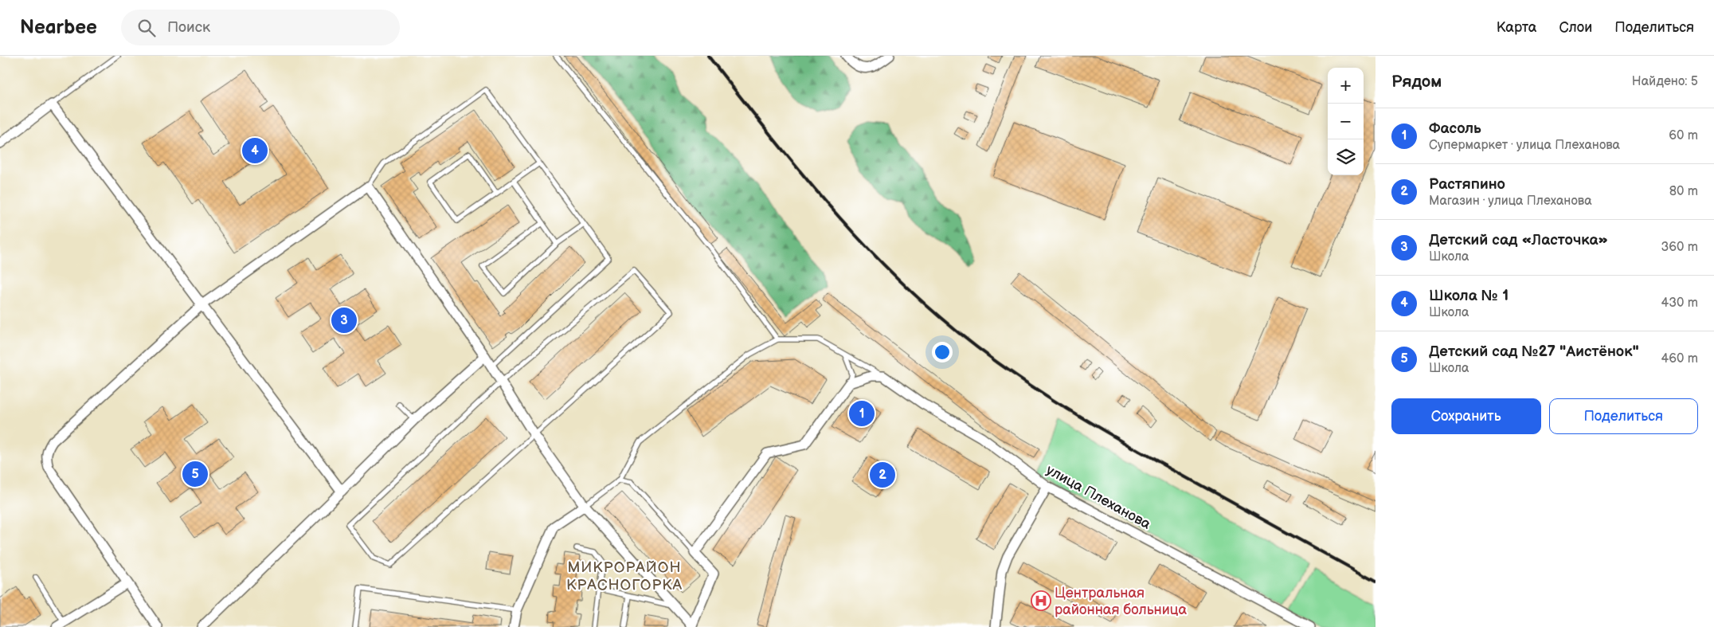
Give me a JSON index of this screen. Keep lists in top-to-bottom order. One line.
{"streets":{"street":["улица Плеханова"]},"districts":["МИКРОРАЙОН КРАСНОГОРКА"],"places":{"hospital":["Центральная районная больница"]},"page":{"header":"Nearbee","search":"Поиск","nav":["Карта","Слои","Поделиться"],"heading":["Рядом","Найдено: 5"],"map_buttons":["+","−"],"list":[{"mark":"1","name":"Фасоль","note":"Супермаркет · улица Плеханова","value":"60 m"},{"mark":"2","name":"Растяпино","note":"Магазин · улица Плеханова","value":"80 m"},{"mark":"3","name":"Детский сад «Ласточка»","note":"Школа","value":"360 m"},{"mark":"4","name":"Школа № 1","note":"Школа","value":"430 m"},{"mark":"5","name":"Детский сад №27 \"Аистёнок\"","note":"Школа","value":"460 m"}],"pins":["4","3","1","5","2"],"buttons":["Сохранить","Поделиться"]}}
